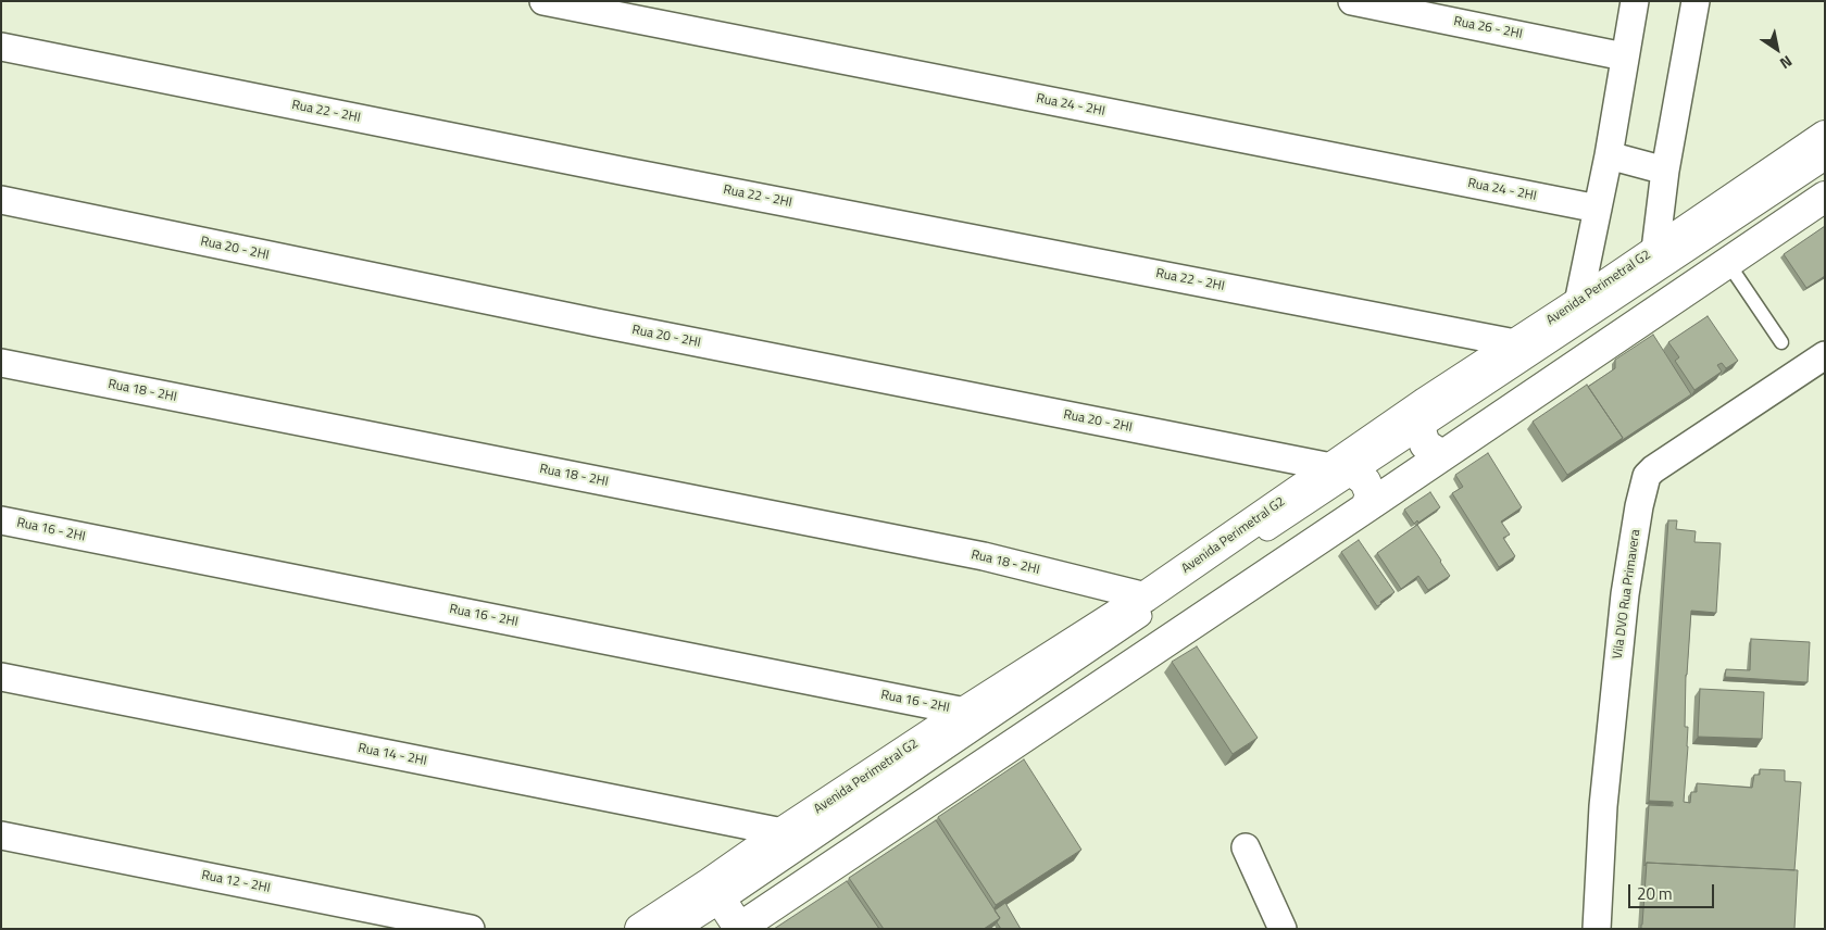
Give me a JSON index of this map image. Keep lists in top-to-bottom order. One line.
{"streets":{"street":["Rua 26 - 2HI","Rua 24 - 2HI","Rua 22 - 2HI","Rua 20 - 2HI","Avenida Perimetral G2","Rua 18 - 2HI","Rua 16 - 2HI","Vila DVO Rua Primavera","Rua 14 - 2HI","Rua 12 - 2HI"]},"crossings":[["Rua 22 - 2HI","Avenida Perimetral G2"],["Rua 20 - 2HI","Avenida Perimetral G2"],["Avenida Perimetral G2","Rua 18 - 2HI"],["Avenida Perimetral G2","Rua 16 - 2HI"],["Avenida Perimetral G2","Rua 14 - 2HI"]],"scale_bar":"20 m","north":"bottom right"}
